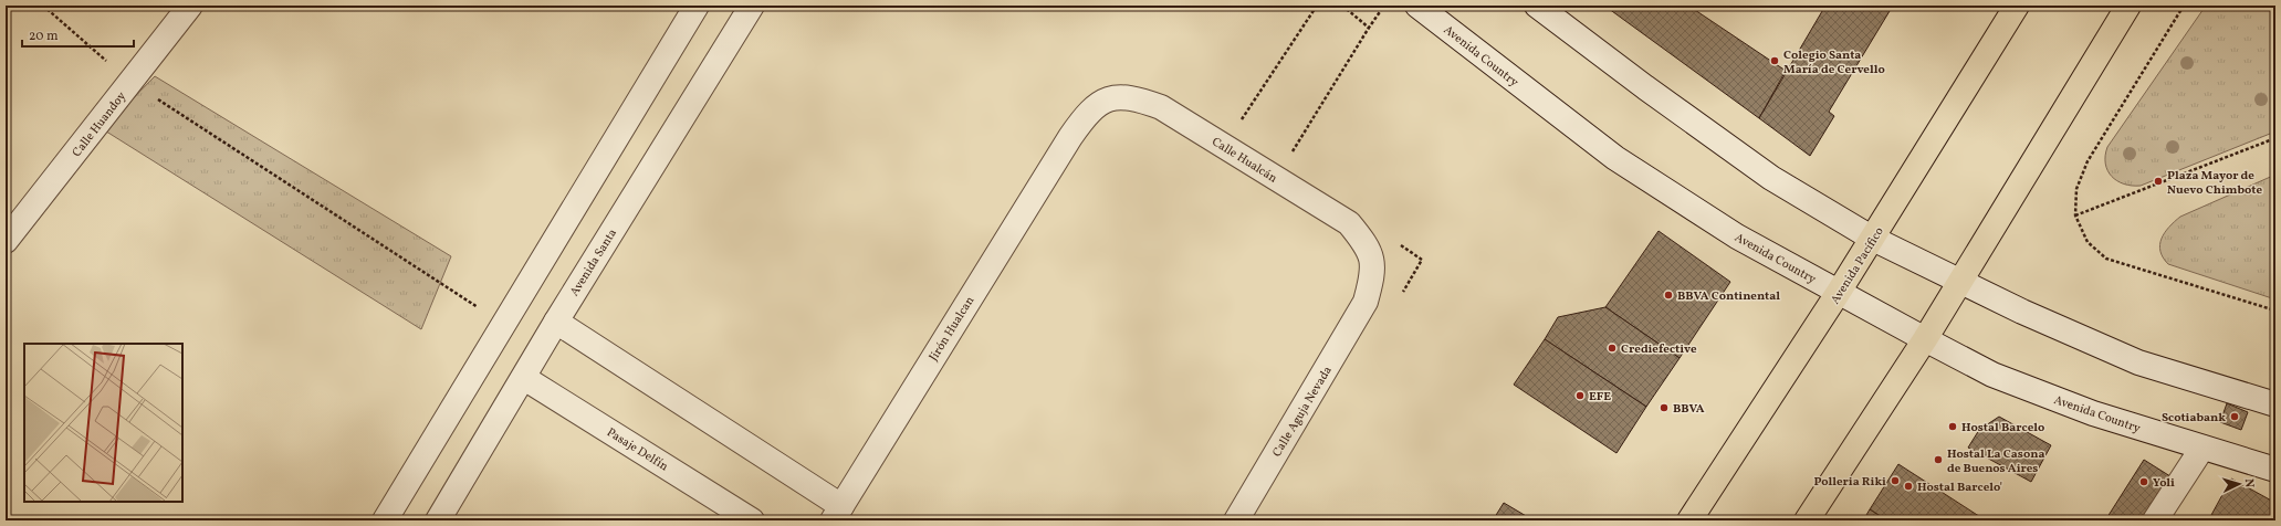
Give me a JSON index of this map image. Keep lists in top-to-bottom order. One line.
{"streets":{"main road":["Avenida Pacífico"],"street":["Avenida Country","Calle Huandoy","Calle Hualcán","Avenida Santa","Jirón Hualcan","Calle Aguja Nevada","Pasaje Delfín"]},"crossings":[["Avenida Country","Avenida Pacífico"],["Calle Hualcán","Jirón Hualcan"],["Calle Hualcán","Calle Aguja Nevada"],["Avenida Santa","Pasaje Delfín"]],"places":["Colegio Santa María de Cervello","Plaza Mayor de Nuevo Chimbote","BBVA Continental","Crediefective","EFE","BBVA","Scotiabank","Hostal Barcelo","Hostal La Casona de Buenos Aires","Polleria Riki","Yoli","Hostal Barcelo'"],"scale_bar":"20 m","north":"right"}
